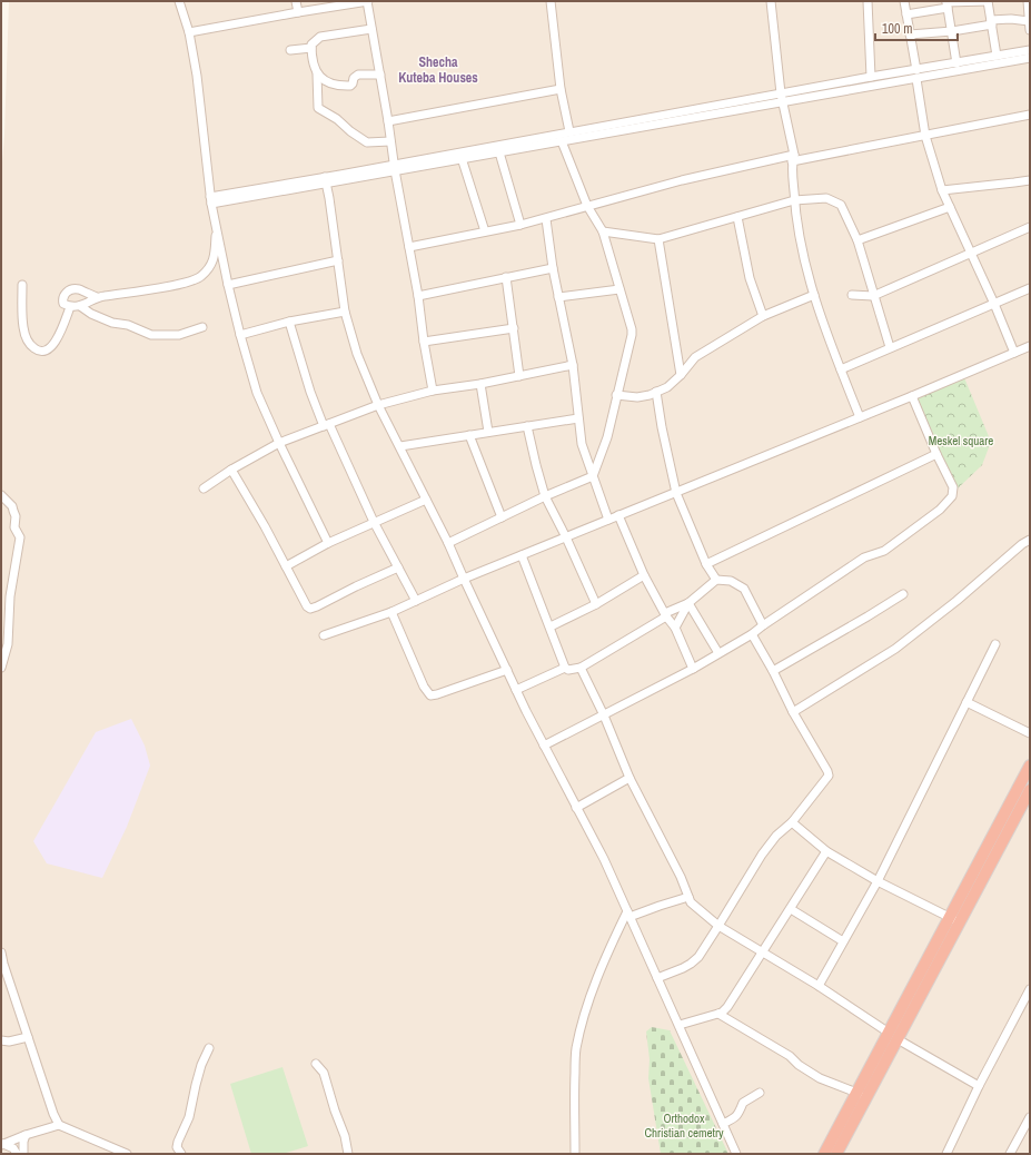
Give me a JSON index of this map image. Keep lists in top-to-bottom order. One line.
{"districts":["Shecha Kuteba Houses"],"parks":["Meskel square","Orthodox Christian cemetry"],"scale_bar":"100 m"}
